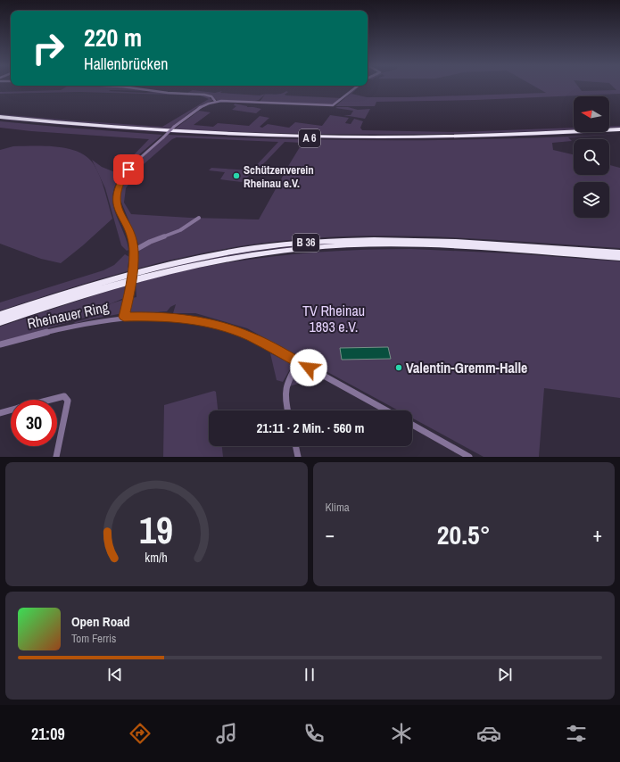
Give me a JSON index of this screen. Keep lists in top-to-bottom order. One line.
{"streets":{"highway":["A 6","B 36"],"street":["Rheinauer Ring"]},"parks":["TV Rheinau 1893 e.V."],"places":["Schützenverein Rheinau e.V.","Valentin-Gremm-Halle"],"north":"left","page":{"turn":["220 m","Hallenbrücken"],"limit":"30","trip":"21:11 · 2 Min. · 560 m","tile":"Klima","heat":["−","20.5°","+"],"song":["Open Road","Tom Ferris"],"tabs":"21:09","gauge":["19","km/h"]}}
